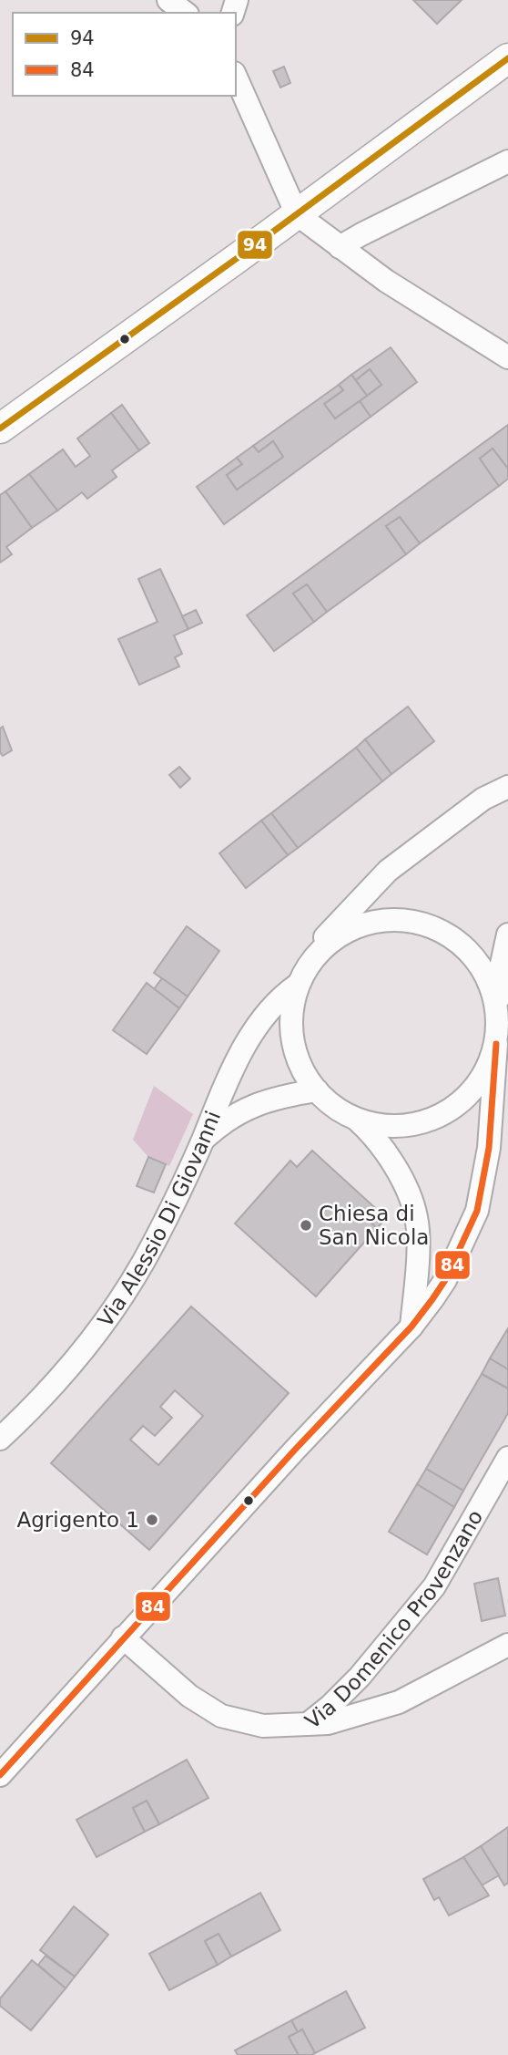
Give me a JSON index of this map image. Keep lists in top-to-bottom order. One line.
{"streets":{"street":["Via Alessio Di Giovanni","Via Domenico Provenzano"]},"places":["Chiesa di San Nicola","Agrigento 1"],"lines":["transit line 94","transit line 84"],"legend":["94","84"]}
